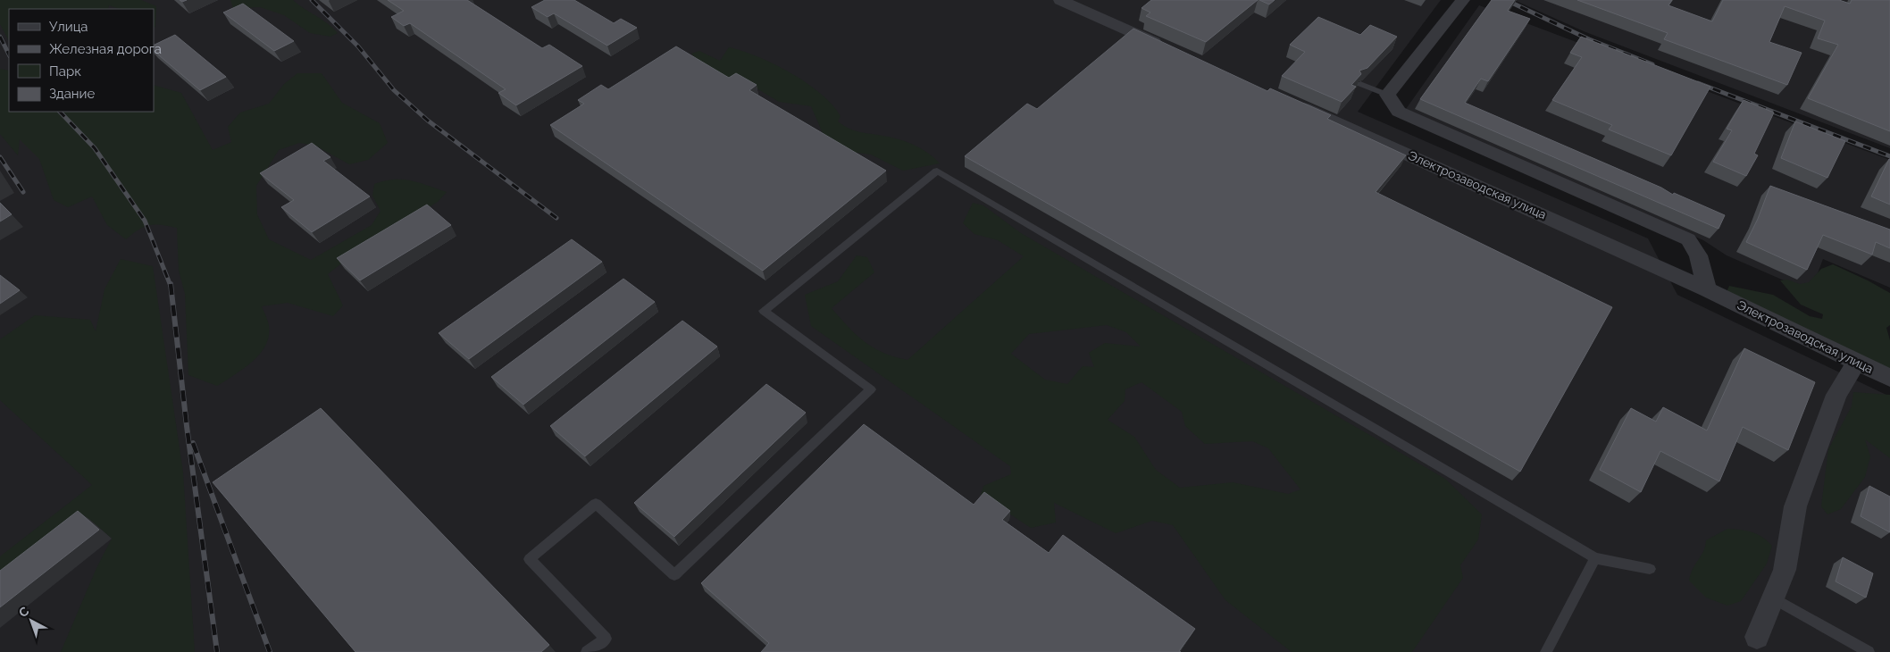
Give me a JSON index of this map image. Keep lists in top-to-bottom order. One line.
{"streets":{"street":["Электрозаводская улица"]},"legend":["Улица","Железная дорога","Парк","Здание"],"north":"top left"}
